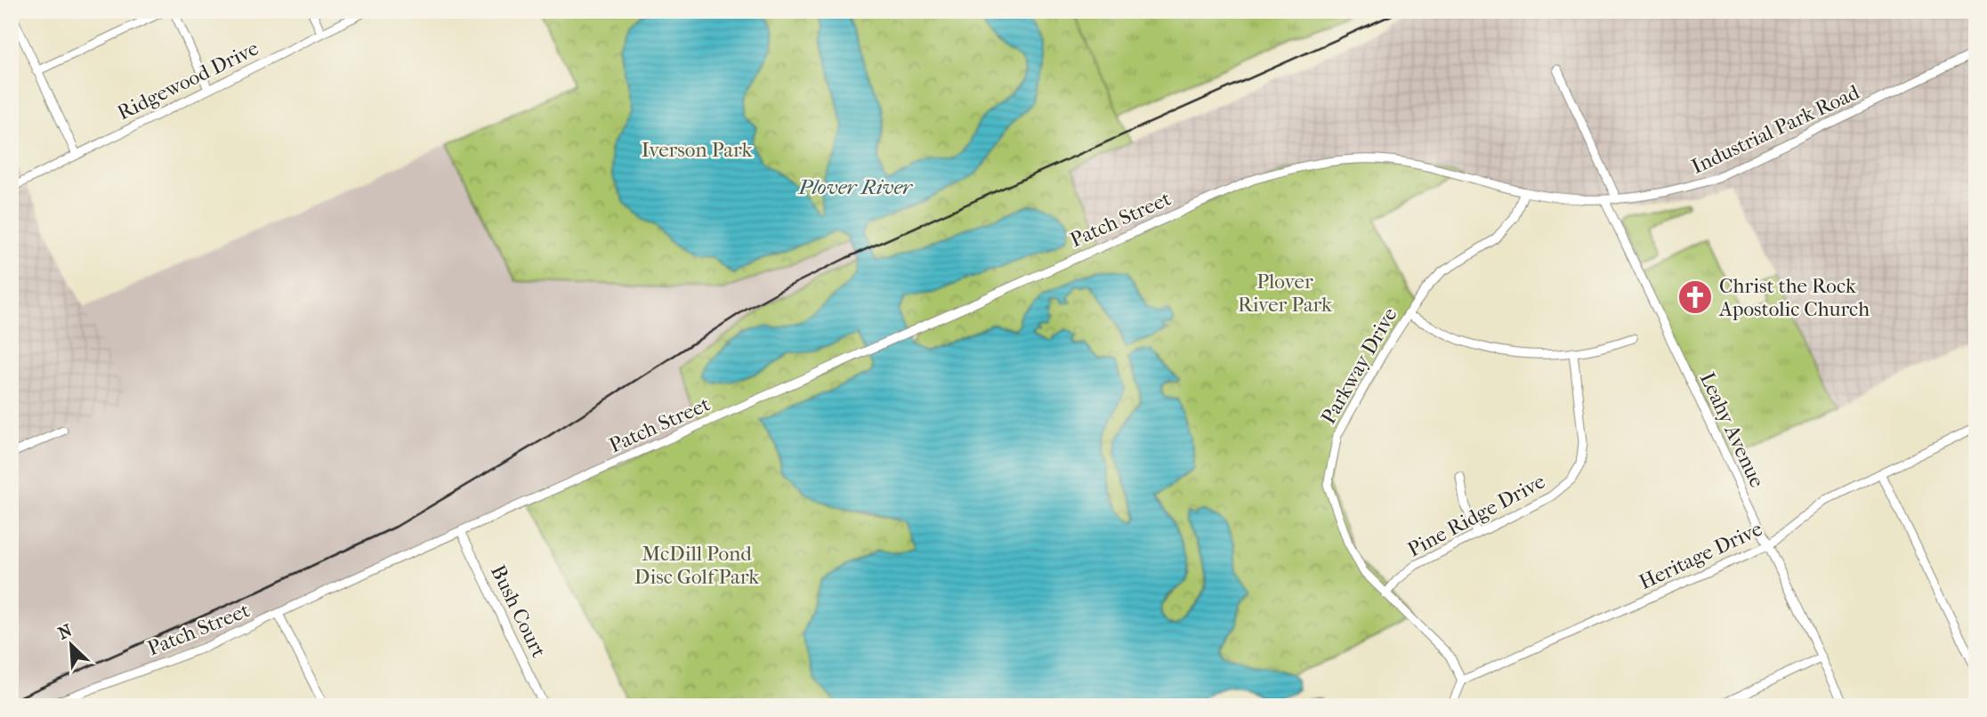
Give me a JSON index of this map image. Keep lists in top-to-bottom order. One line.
{"streets":{"street":["Ridgewood Drive","Industrial Park Road","Patch Street","Parkway Drive","Leahy Avenue","Pine Ridge Drive","Heritage Drive","Bush Court"]},"crossings":[["Industrial Park Road","Patch Street"],["Industrial Park Road","Parkway Drive"],["Industrial Park Road","Leahy Avenue"],["Patch Street","Bush Court"],["Parkway Drive","Pine Ridge Drive"],["Parkway Drive","Heritage Drive"],["Leahy Avenue","Heritage Drive"]],"water":["Plover River"],"parks":["Iverson Park","Plover River Park","McDill Pond Disc Golf Park"],"places":{"church":["Christ the Rock Apostolic Church"]},"north":"top left"}
